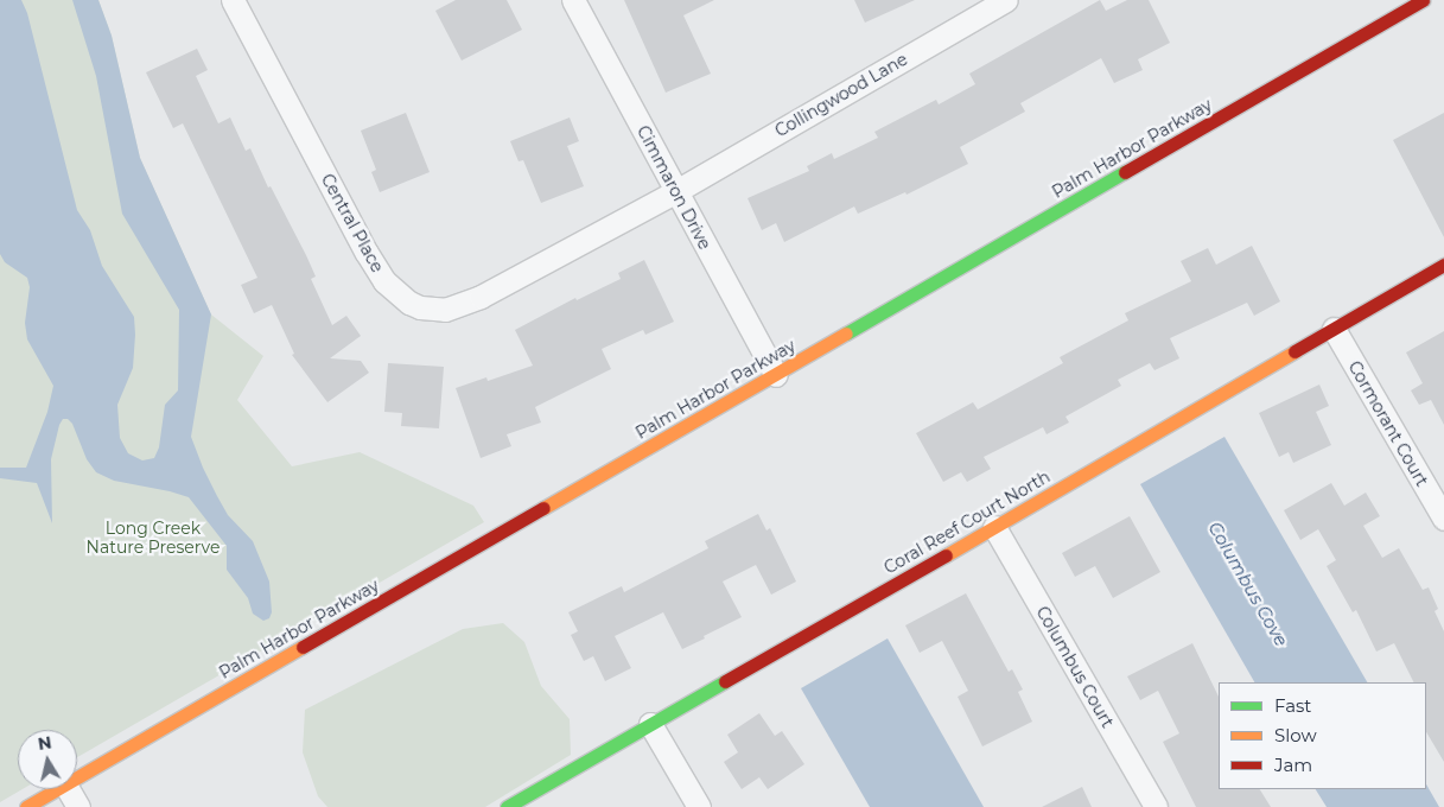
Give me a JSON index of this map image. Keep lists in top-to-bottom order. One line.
{"streets":{"street":["Collingwood Lane","Palm Harbor Parkway","Cimmaron Drive","Central Place","Cormorant Court","Coral Reef Court North","Columbus Court"]},"crossings":[["Collingwood Lane","Cimmaron Drive"],["Collingwood Lane","Central Place"],["Palm Harbor Parkway","Cimmaron Drive"],["Cimmaron Drive","Central Place"],["Cormorant Court","Coral Reef Court North"],["Coral Reef Court North","Columbus Court"]],"water":["Columbus Cove"],"parks":["Long Creek Nature Preserve"],"legend":["Fast","Slow","Jam"],"north":"top"}
